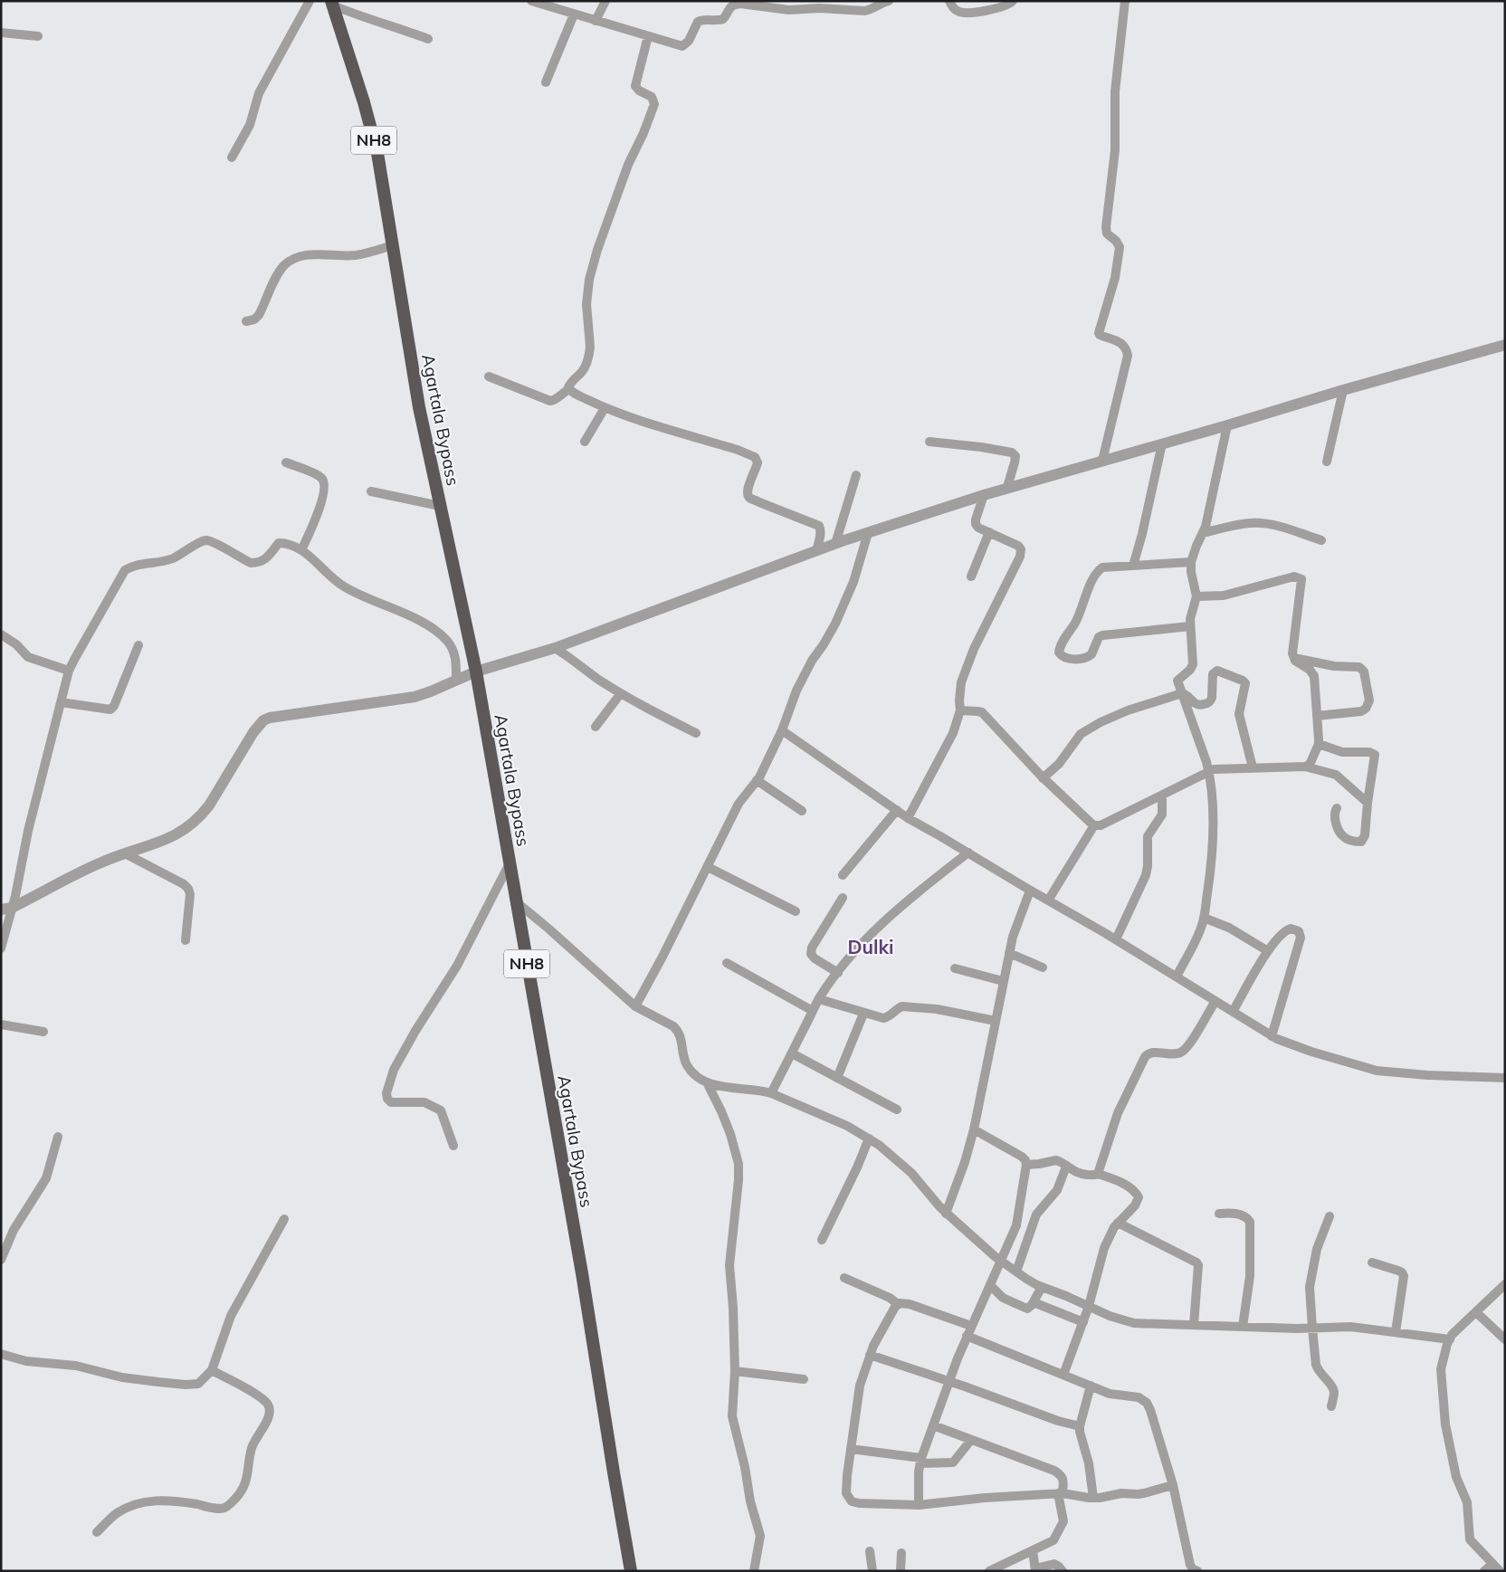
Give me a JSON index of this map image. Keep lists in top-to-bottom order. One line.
{"streets":{"highway":["NH8","Agartala Bypass"]},"districts":["Dulki"]}
